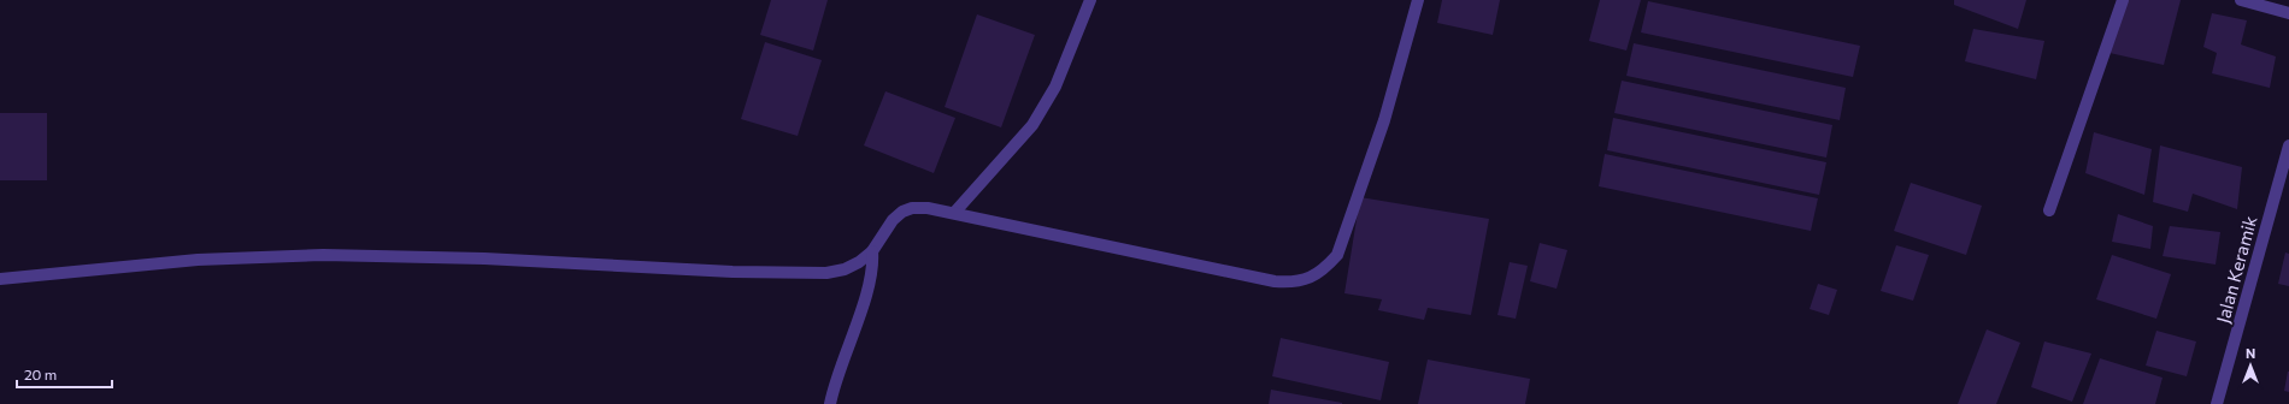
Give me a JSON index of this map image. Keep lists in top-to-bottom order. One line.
{"streets":{"street":["Jalan Keramik"]},"scale_bar":"20 m","north":"top"}
